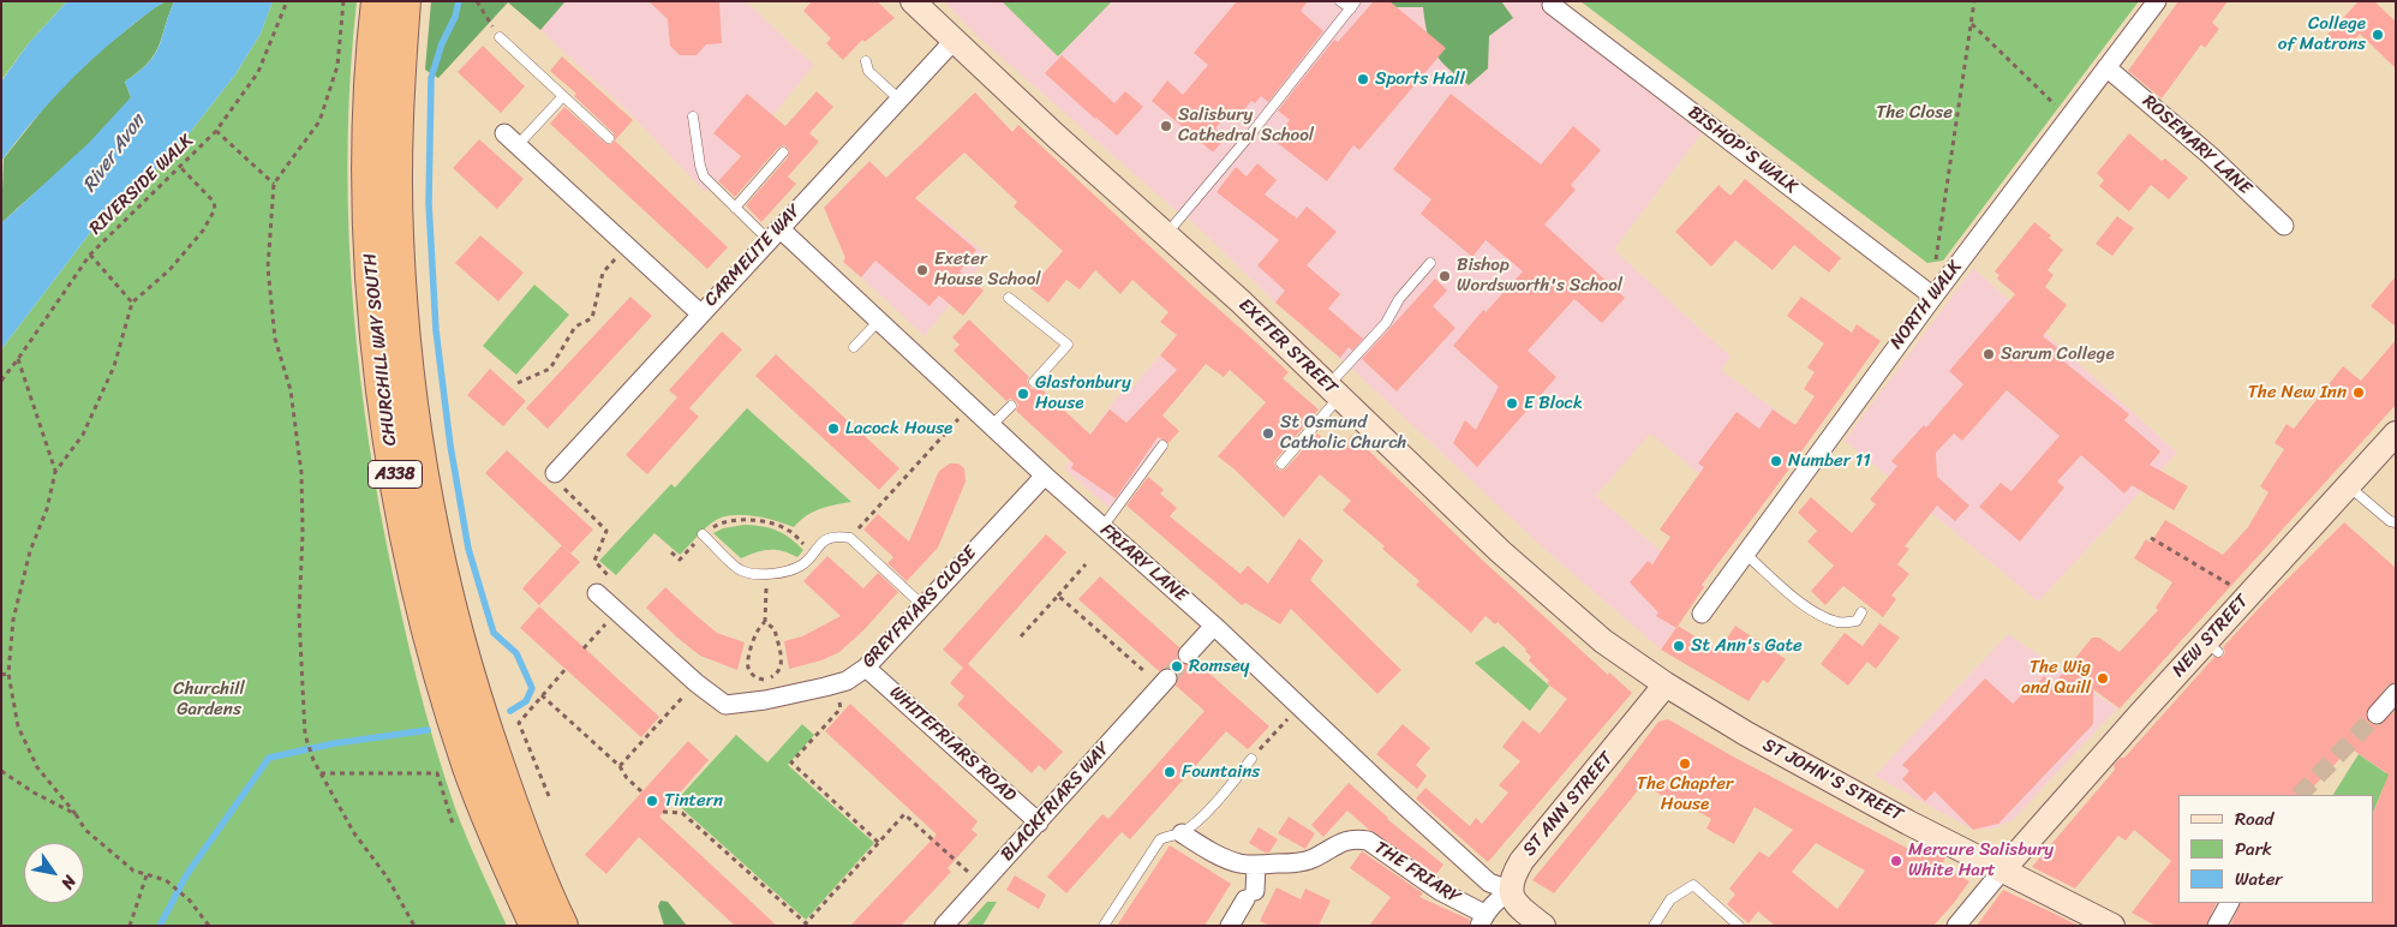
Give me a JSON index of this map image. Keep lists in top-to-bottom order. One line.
{"streets":{"highway":["CHURCHILL WAY SOUTH","A338"],"street":["ROSEMARY LANE","BISHOP'S WALK","CARMELITE WAY","NORTH WALK","EXETER STREET","FRIARY LANE","GREYFRIARS CLOSE","NEW STREET","WHITEFRIARS ROAD","ST JOHN'S STREET","BLACKFRIARS WAY","ST ANN STREET","THE FRIARY"],"path":["RIVERSIDE WALK"]},"crossings":[["ROSEMARY LANE","NORTH WALK"],["BISHOP'S WALK","NORTH WALK"],["CARMELITE WAY","EXETER STREET"],["CARMELITE WAY","FRIARY LANE"],["EXETER STREET","ST JOHN'S STREET"],["EXETER STREET","ST ANN STREET"],["FRIARY LANE","GREYFRIARS CLOSE"],["FRIARY LANE","ST ANN STREET"],["GREYFRIARS CLOSE","WHITEFRIARS ROAD"],["NEW STREET","ST JOHN'S STREET"],["WHITEFRIARS ROAD","BLACKFRIARS WAY"],["ST JOHN'S STREET","ST ANN STREET"]],"water":["River Avon"],"parks":["The Close","Churchill Gardens"],"places":["College of Matrons","Sports Hall","Salisbury Cathedral School","Exeter House School","Bishop Wordsworth's School","Sarum College","The New Inn","Glastonbury House","E Block","Lacock House","St Osmund Catholic Church","Number 11","St Ann's Gate","Romsey","The Wig and Quill","The Chapter House","Fountains","Tintern","Mercure Salisbury White Hart"],"legend":["Road","Park","Water"],"north":"bottom right"}
